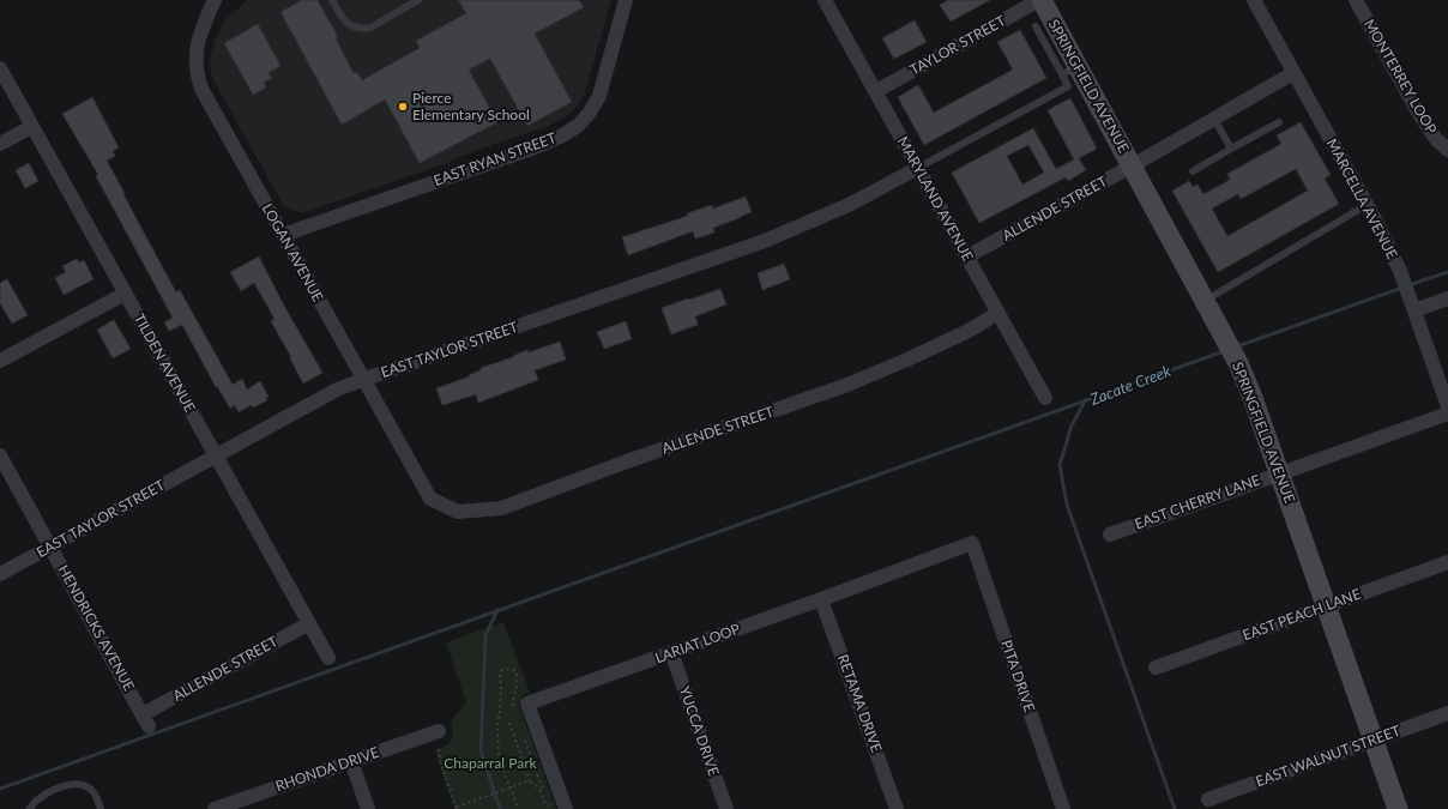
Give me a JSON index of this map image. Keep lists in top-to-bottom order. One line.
{"streets":{"main road":["SPRINGFIELD AVENUE"],"street":["TAYLOR STREET","MONTERREY LOOP","EAST RYAN STREET","MARYLAND AVENUE","MARCELLA AVENUE","ALLENDE STREET","LOGAN AVENUE","EAST TAYLOR STREET","TILDEN AVENUE","EAST CHERRY LANE","EAST PEACH LANE","HENDRICKS AVENUE","LARIAT LOOP","PITA DRIVE","RETAMA DRIVE","YUCCA DRIVE","EAST WALNUT STREET","RHONDA DRIVE"]},"crossings":[["TAYLOR STREET","SPRINGFIELD AVENUE"],["TAYLOR STREET","MARYLAND AVENUE"],["SPRINGFIELD AVENUE","ALLENDE STREET"],["SPRINGFIELD AVENUE","EAST CHERRY LANE"],["SPRINGFIELD AVENUE","EAST PEACH LANE"],["SPRINGFIELD AVENUE","EAST WALNUT STREET"],["EAST RYAN STREET","LOGAN AVENUE"],["MARYLAND AVENUE","ALLENDE STREET"],["MARYLAND AVENUE","EAST TAYLOR STREET"],["MARCELLA AVENUE","ALLENDE STREET"],["ALLENDE STREET","LOGAN AVENUE"],["ALLENDE STREET","TILDEN AVENUE"],["ALLENDE STREET","HENDRICKS AVENUE"],["LOGAN AVENUE","EAST TAYLOR STREET"],["EAST TAYLOR STREET","TILDEN AVENUE"],["EAST TAYLOR STREET","HENDRICKS AVENUE"],["LARIAT LOOP","PITA DRIVE"],["LARIAT LOOP","RETAMA DRIVE"],["LARIAT LOOP","YUCCA DRIVE"]],"water":["Zacate Creek"],"parks":["Chaparral Park"],"places":["Pierce Elementary School"]}
